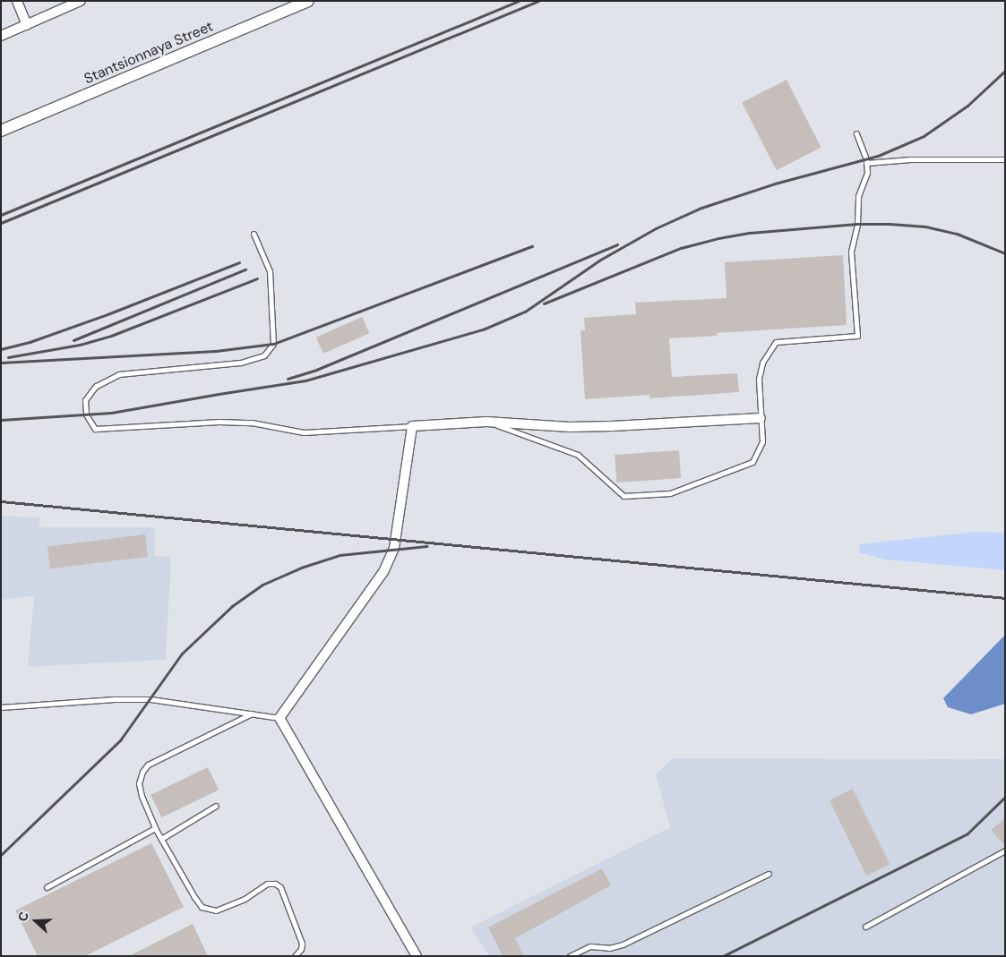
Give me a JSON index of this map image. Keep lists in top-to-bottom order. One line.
{"streets":{"street":["Stantsionnaya Street"]},"north":"left"}
